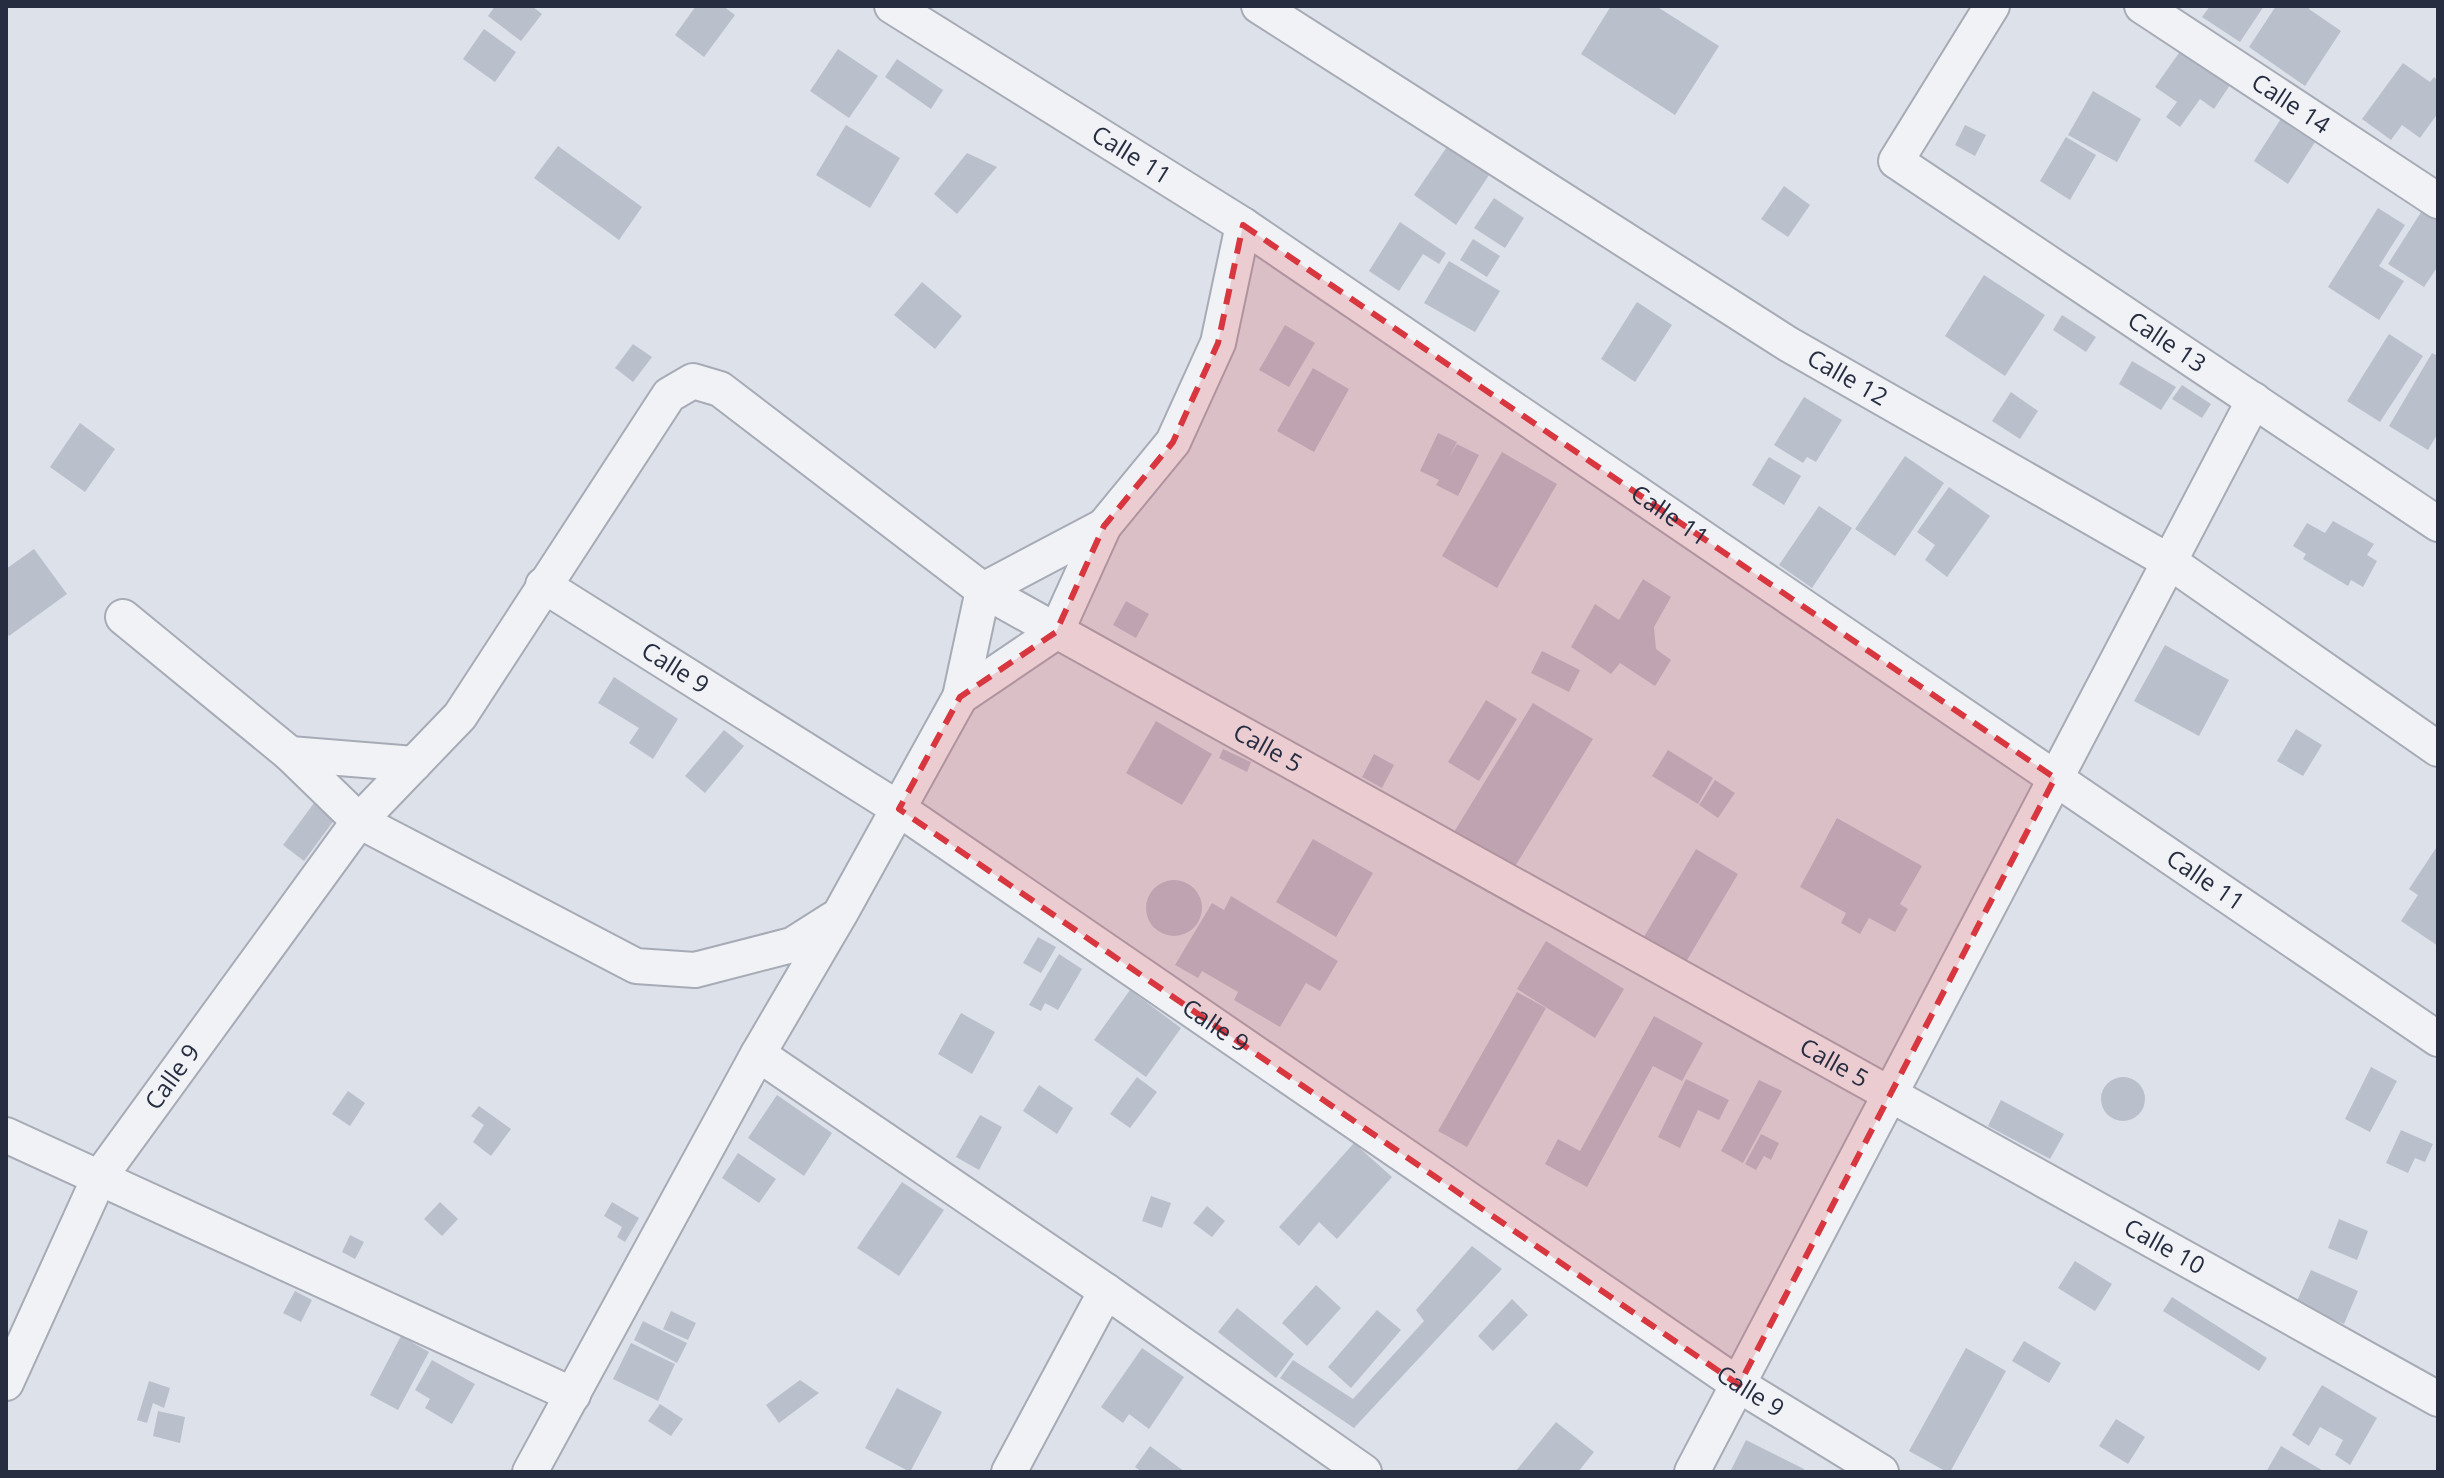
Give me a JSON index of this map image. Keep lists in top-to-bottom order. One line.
{"streets":{"street":["Calle 14","Calle 11","Calle 13","Calle 12","Calle 9","Calle 5","Calle 10"]},"crossings":[["Calle 9","Calle 5"],["Calle 5","Calle 10"]]}
